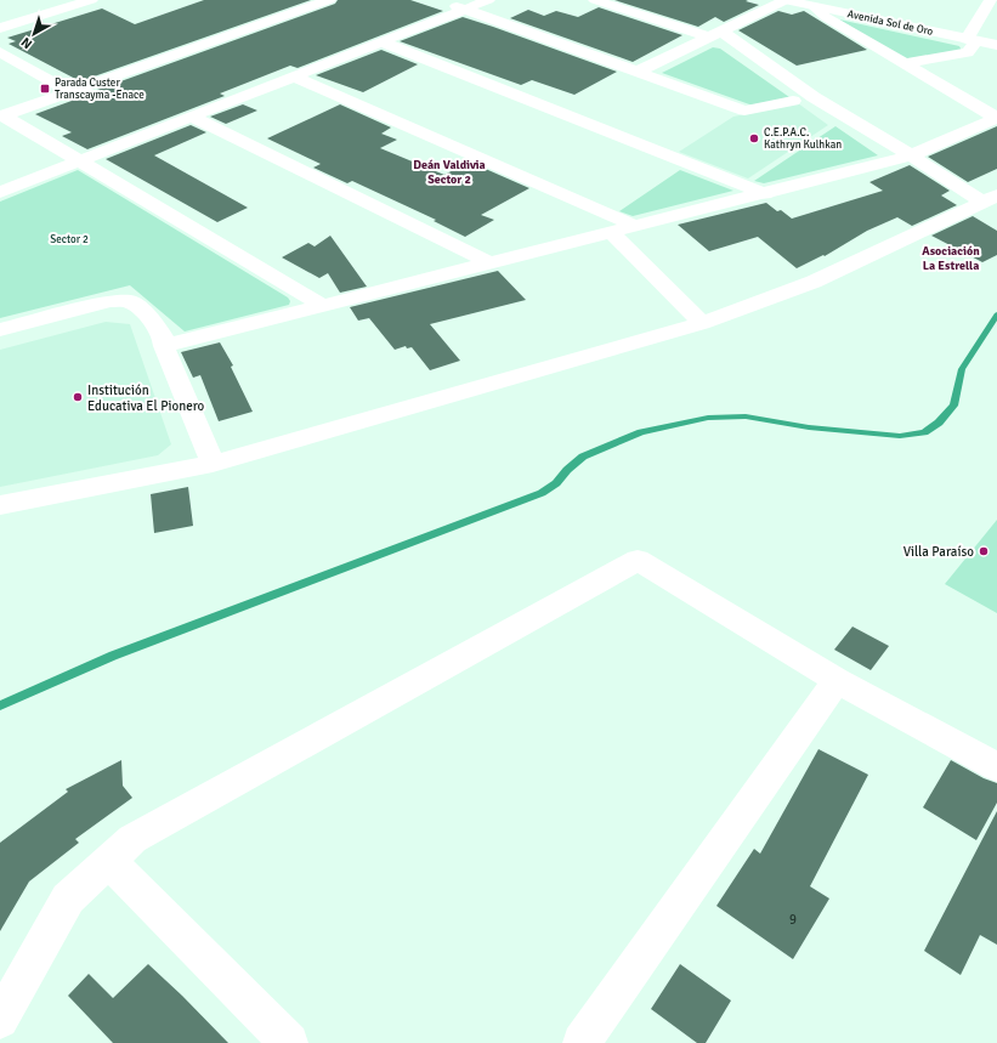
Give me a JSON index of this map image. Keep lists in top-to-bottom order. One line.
{"streets":{"street":["Avenida Sol de Oro"]},"districts":["Deán Valdivia Sector 2","Asociación La Estrella"],"parks":["Sector 2"],"places":{"transit":["Parada Custer Transcayma -Enace"],"other":["C.E.P.A.C. Kathryn Kulhkan","Institución Educativa El Pionero","Villa Paraíso"]},"house_numbers":["9"],"north":"bottom left"}
